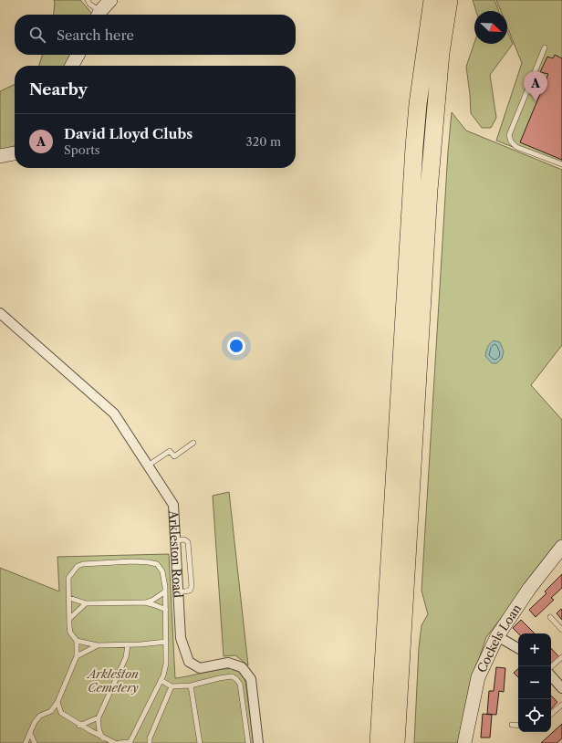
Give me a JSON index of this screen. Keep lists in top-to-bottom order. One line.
{"streets":{"street":["Arkleston Road","Cockels Loan"]},"parks":["Arkleston Cemetery"],"north":"bottom right","page":{"search":"Search here","heading":"Nearby","pins":"A","list":[{"mark":"A","name":"David Lloyd Clubs","note":"Sports","value":"320 m"}],"map_buttons":["+","−"]}}
